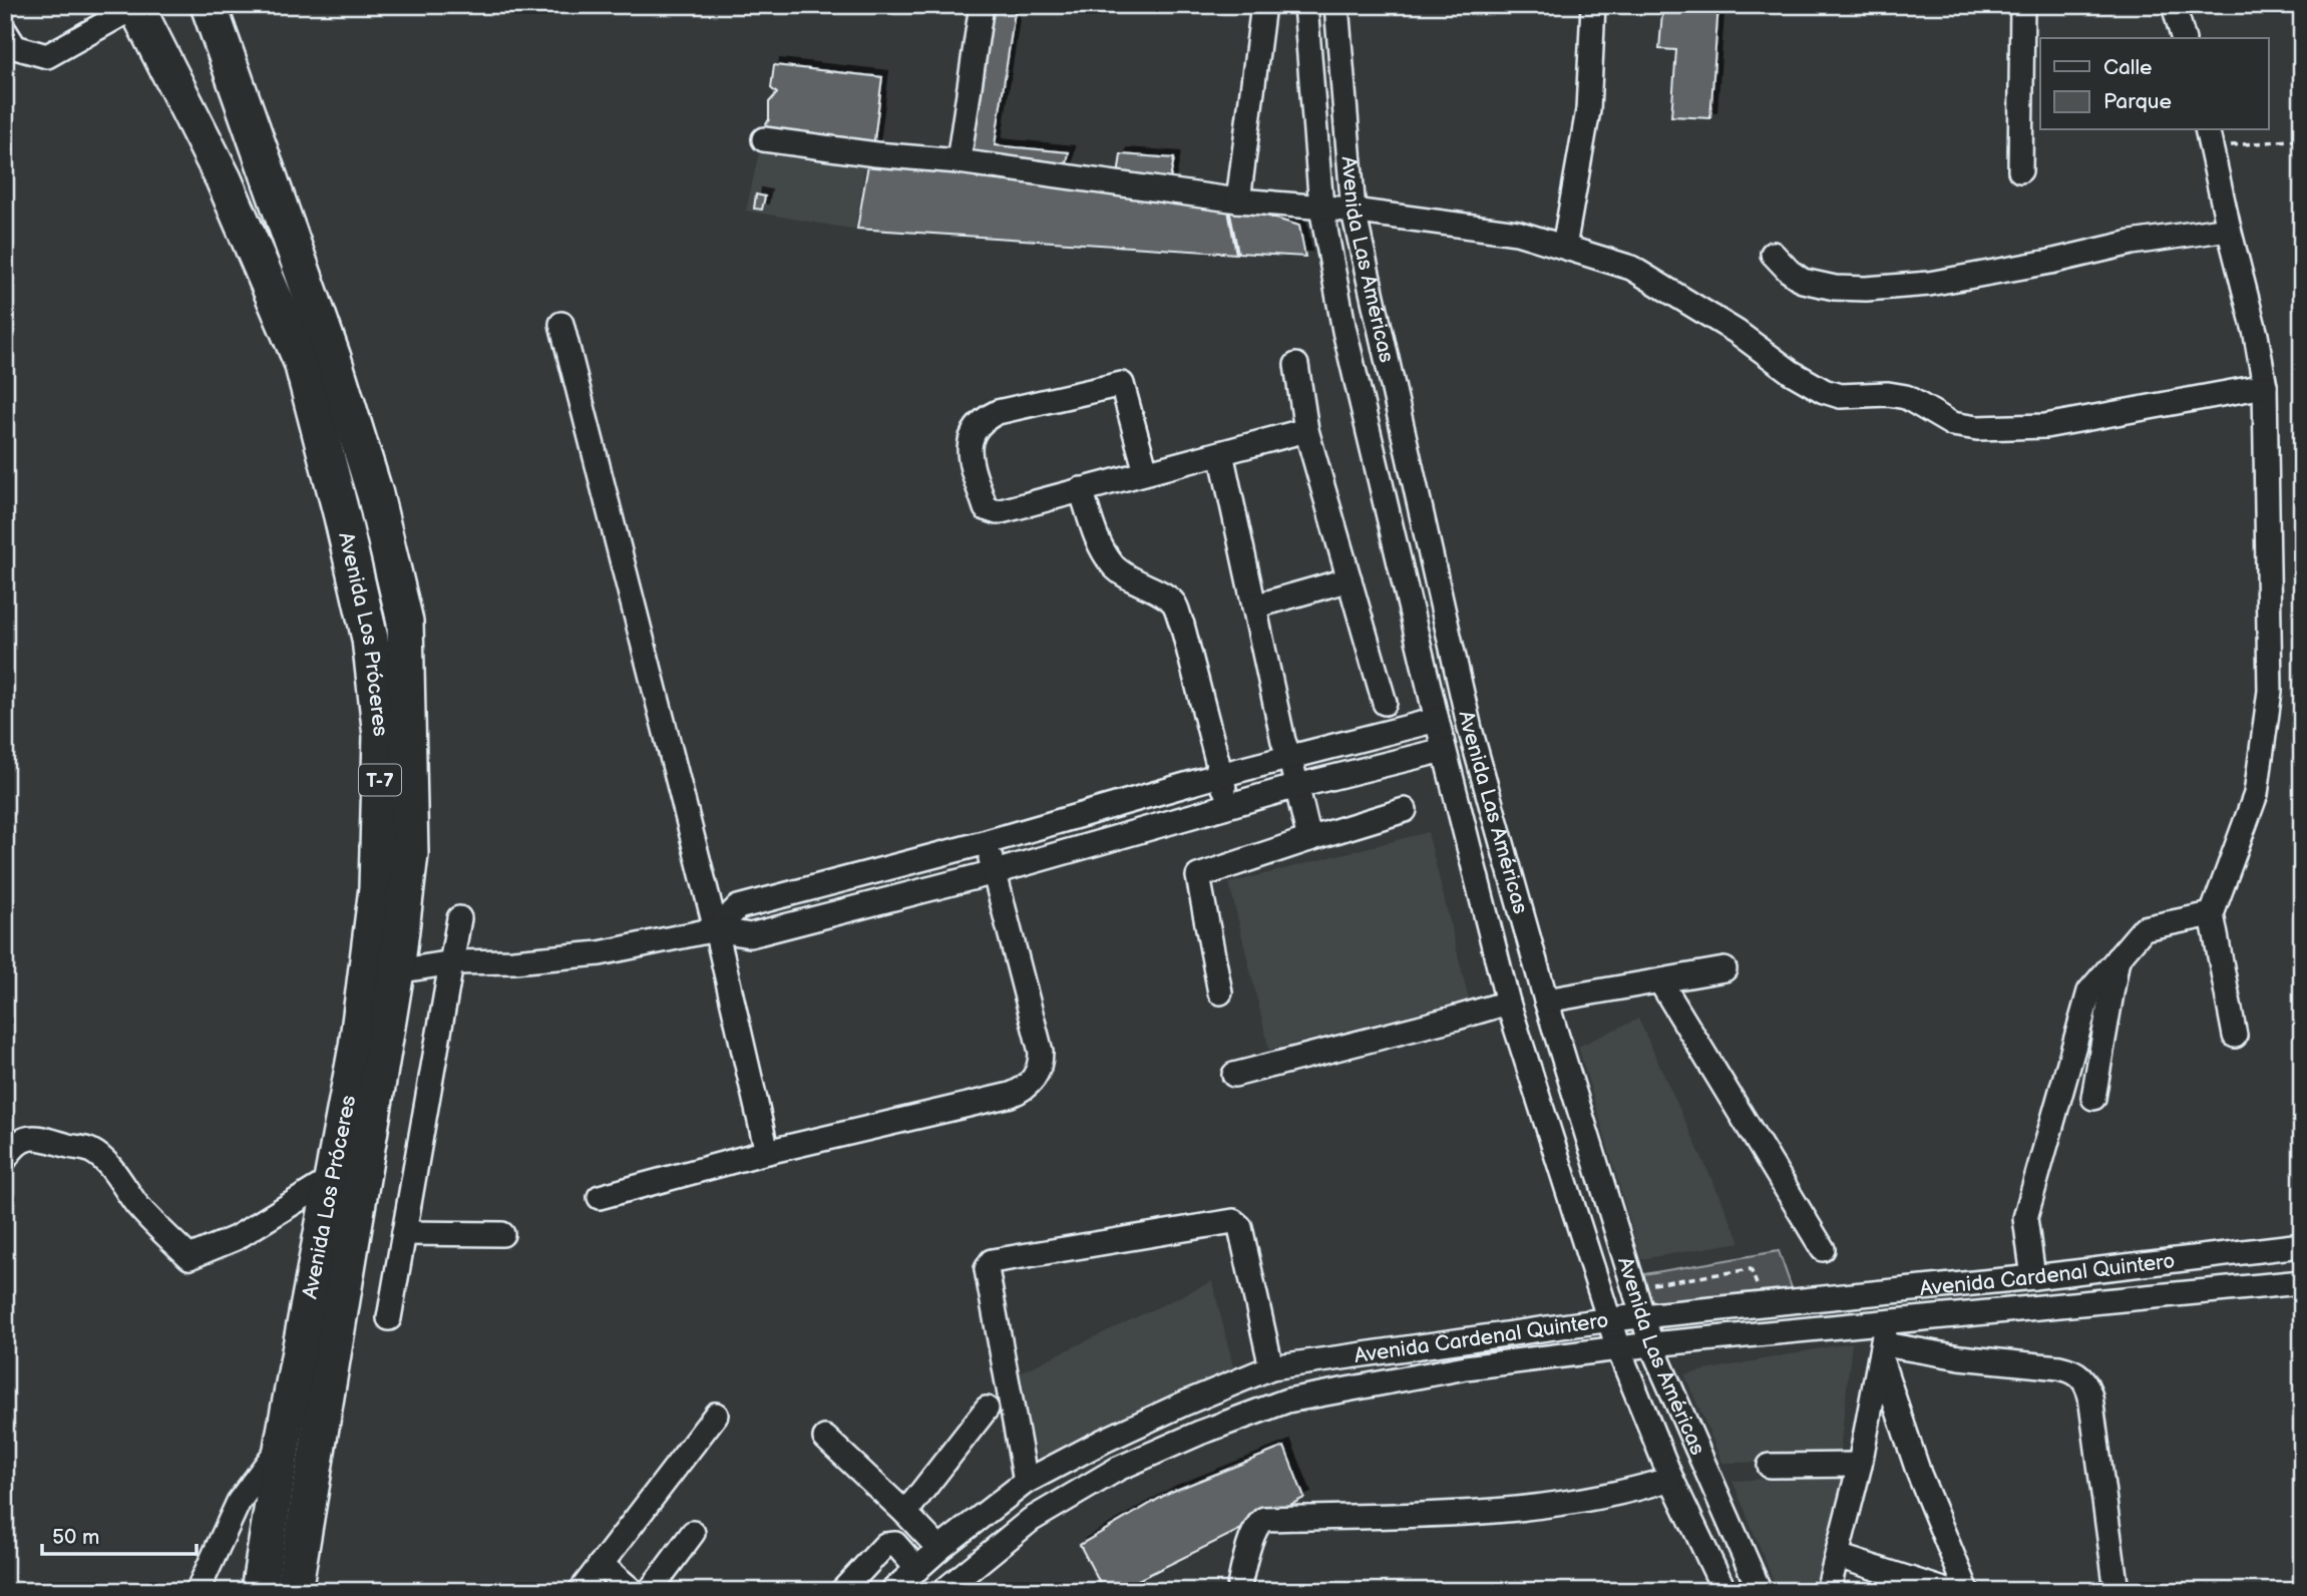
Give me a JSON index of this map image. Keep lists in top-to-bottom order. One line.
{"streets":{"highway":["Avenida Los Próceres","T-7"],"street":["Avenida Las Américas","Avenida Cardenal Quintero"]},"crossings":[["Avenida Las Américas","Avenida Cardenal Quintero"]],"legend":["Calle","Parque"],"scale_bar":"50 m"}
